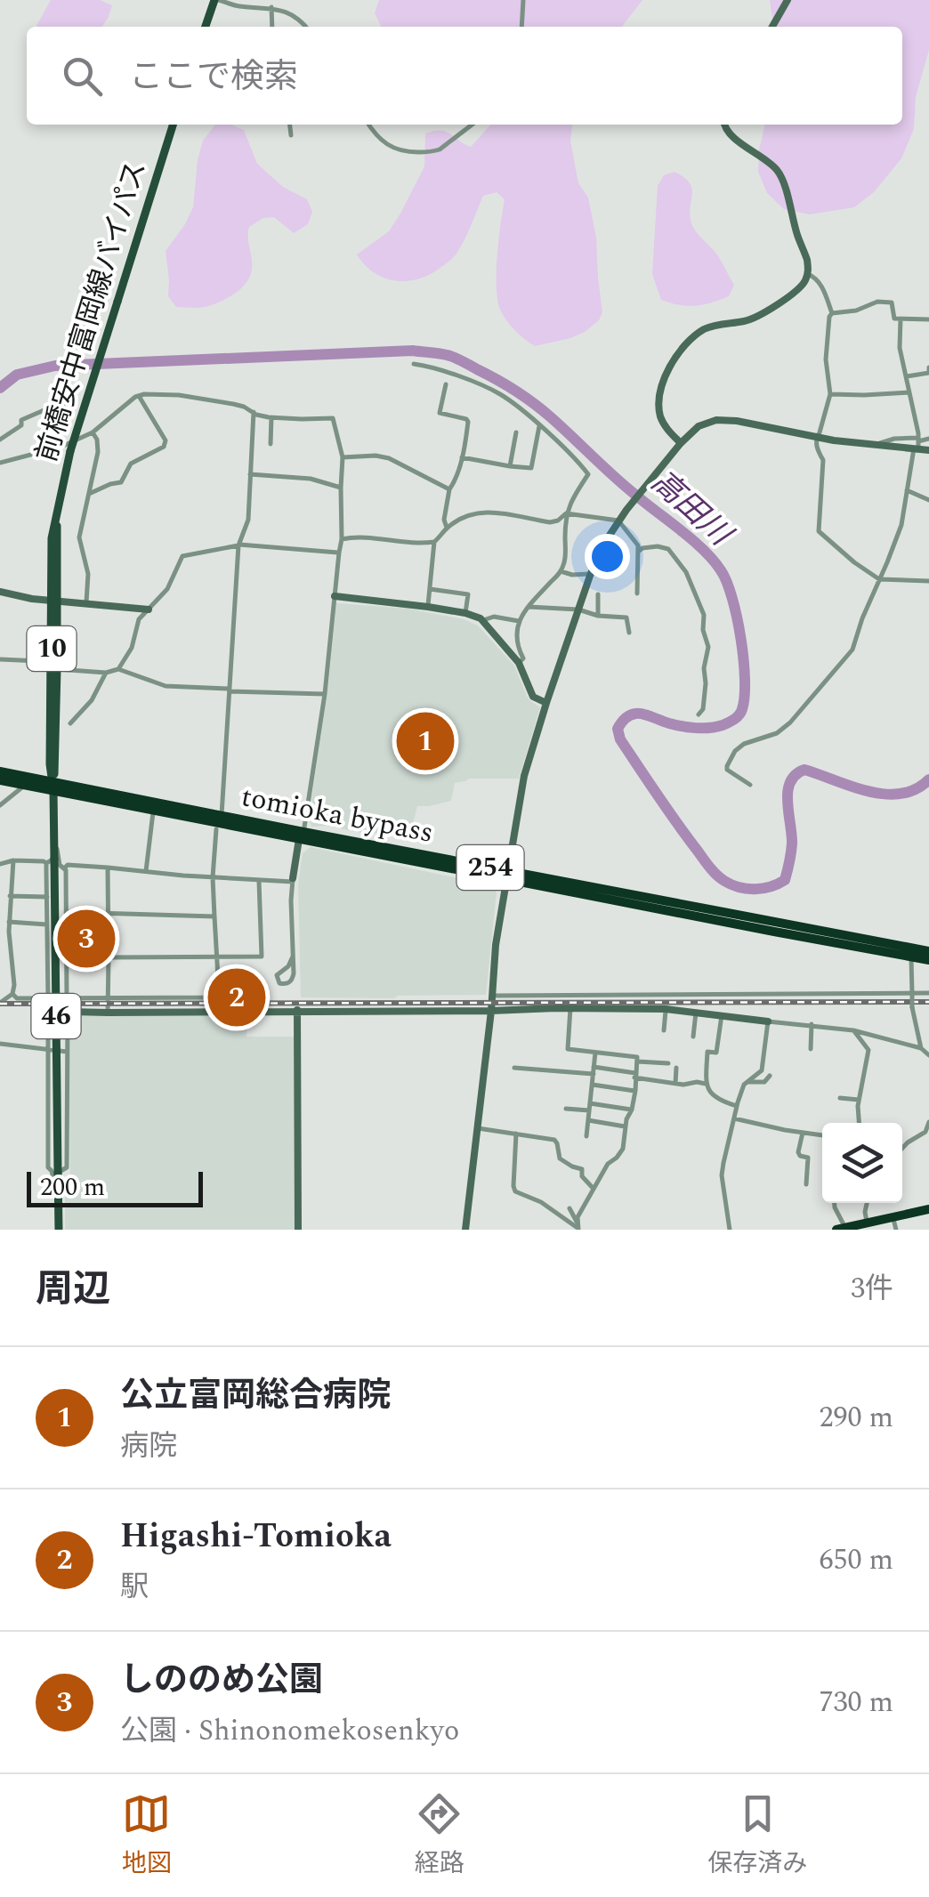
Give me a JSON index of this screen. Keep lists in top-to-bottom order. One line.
{"streets":{"highway":["tomioka bypass","254"],"main road":["前橋安中富岡線バイパス","10","46"]},"crossings":[["前橋安中富岡線バイパス","tomioka bypass"],["前橋安中富岡線バイパス","46"],["tomioka bypass","46"]],"water":["高田川"],"scale_bar":"200 m","page":{"search":"ここで検索","pins":["1","3","2"],"scale":"200 m","heading":["周辺","3件"],"list":[{"mark":"1","name":"公立富岡総合病院","note":"病院","value":"290 m"},{"mark":"2","name":"Higashi-Tomioka","note":"駅","value":"650 m"},{"mark":"3","name":"しののめ公園","note":"公園 · Shinonomekosenkyo","value":"730 m"}],"nav":["地図","経路","保存済み"]}}
